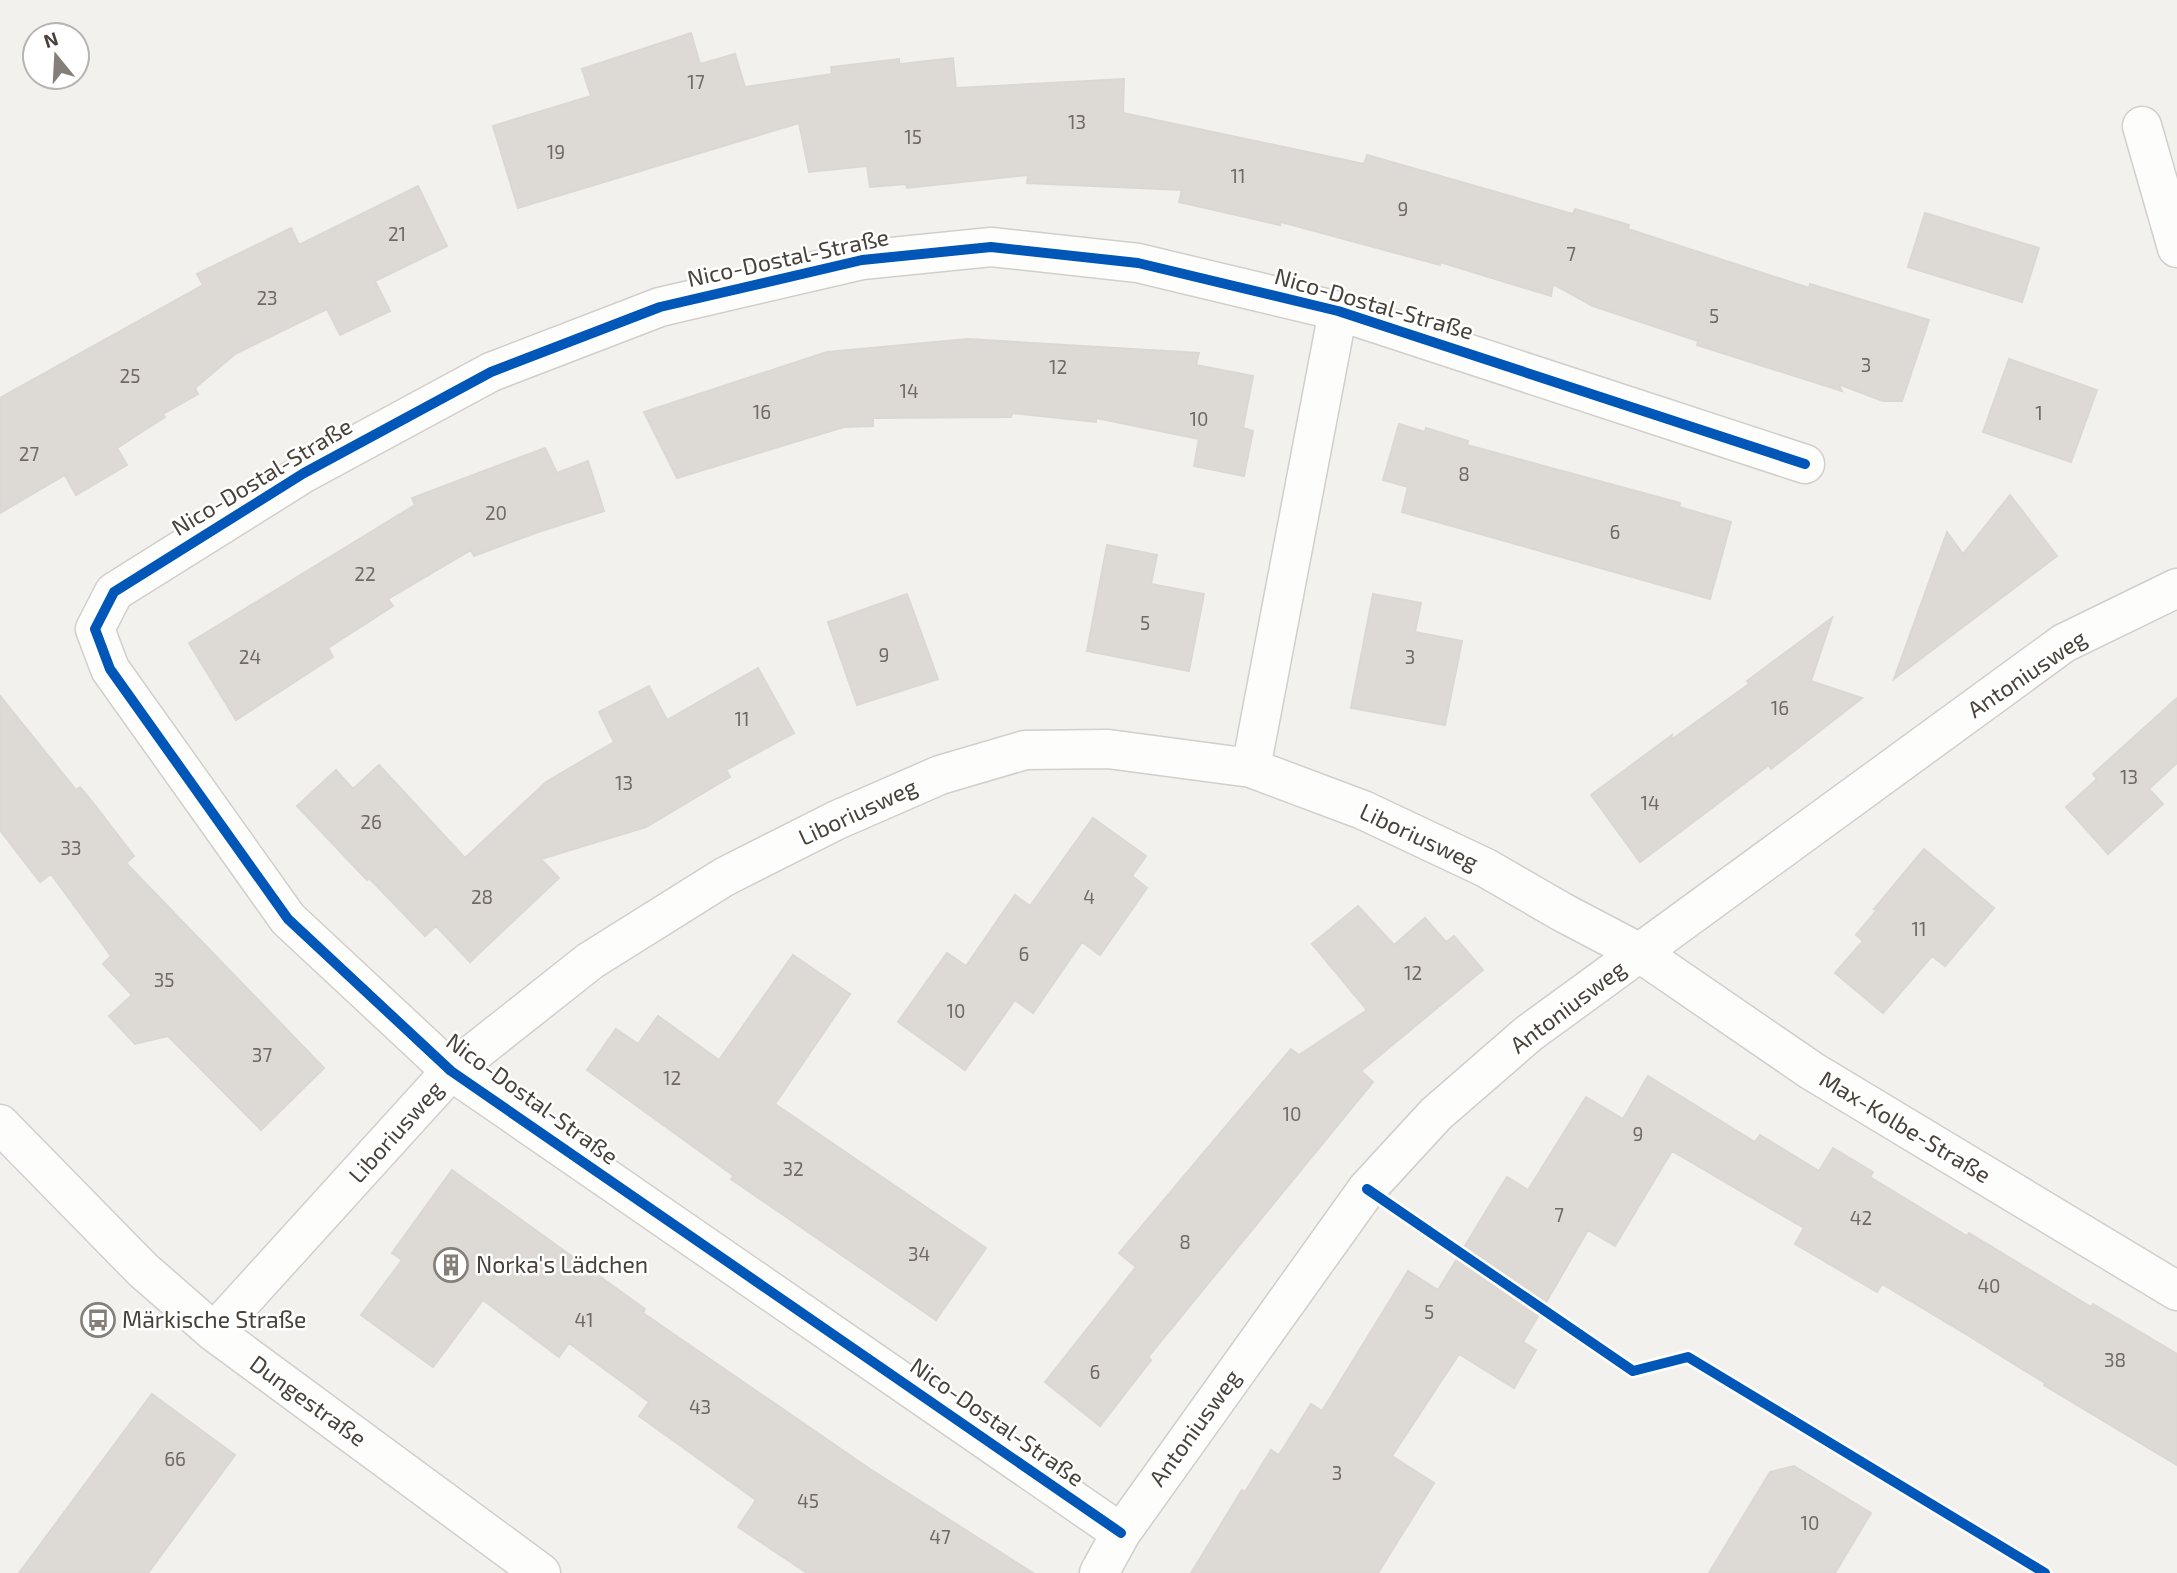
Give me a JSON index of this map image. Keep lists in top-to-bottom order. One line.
{"streets":{"street":["Nico-Dostal-Straße","Antoniusweg","Liboriusweg","Max-Kolbe-Straße","Dungestraße"]},"crossings":[["Nico-Dostal-Straße","Antoniusweg"],["Nico-Dostal-Straße","Liboriusweg"],["Antoniusweg","Liboriusweg"],["Antoniusweg","Max-Kolbe-Straße"],["Liboriusweg","Max-Kolbe-Straße"],["Liboriusweg","Dungestraße"]],"places":{"building":["Norka's Lädchen"],"bus stop":["Märkische Straße"]},"house_numbers":["17","13","15","19","11","9","21","7","23","5","3","12","25","14","16","1","10","27","8","20","6","22","5","9","24","3","16","11","13","13","14","26","33","28","4","11","6","12","35","10","37","12","10","9","32","7","42","8","34","40","5","41","38","6","43","66","3","45","10","47"],"north":"top"}
